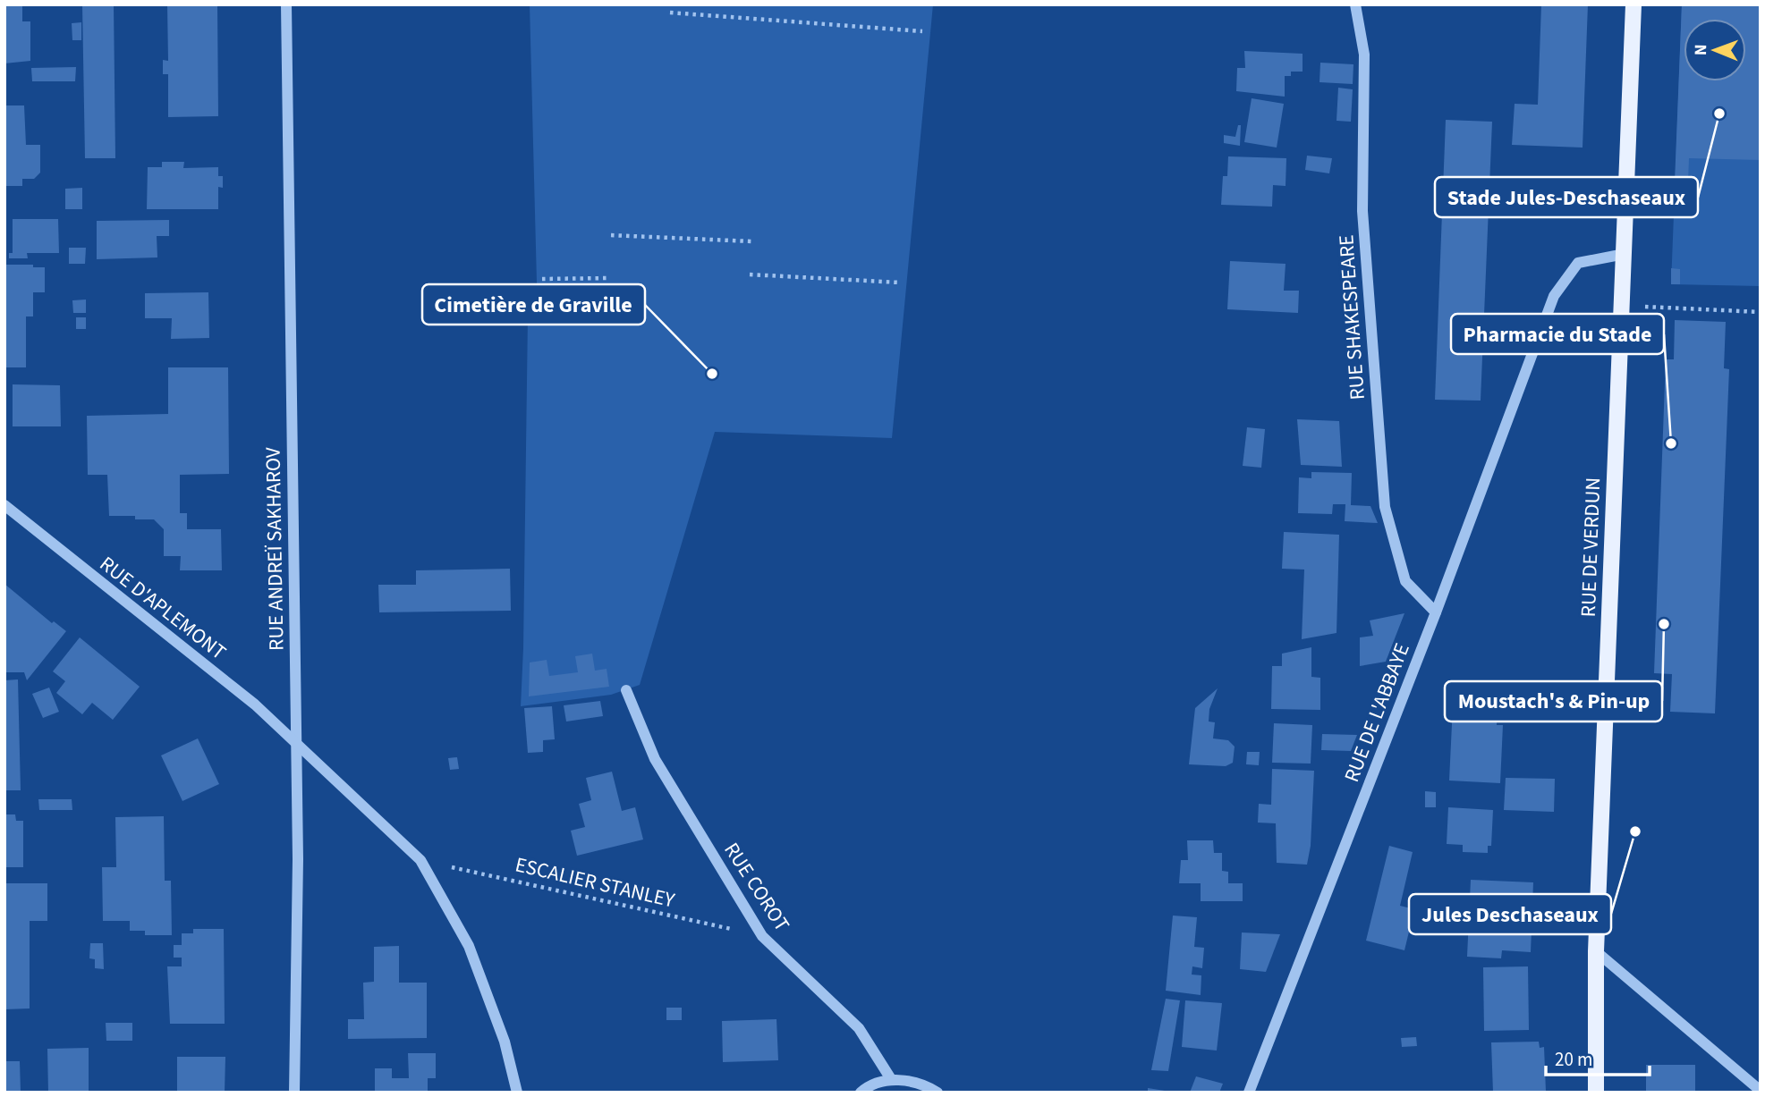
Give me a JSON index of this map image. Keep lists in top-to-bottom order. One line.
{"streets":{"main road":["RUE DE VERDUN"],"street":["RUE SHAKESPEARE","RUE ANDREÏ SAKHAROV","RUE D'APLEMONT","RUE DE L'ABBAYE","RUE COROT"],"path":["ESCALIER STANLEY"]},"crossings":[["RUE SHAKESPEARE","RUE DE L'ABBAYE"],["RUE DE VERDUN","RUE DE L'ABBAYE"],["RUE ANDREÏ SAKHAROV","RUE D'APLEMONT"],["RUE D'APLEMONT","ESCALIER STANLEY"],["ESCALIER STANLEY","RUE COROT"]],"places":["Stade Jules-Deschaseaux","Cimetière de Graville","Pharmacie du Stade","Moustach's & Pin-up","Jules Deschaseaux"],"scale_bar":"20 m","north":"left"}
